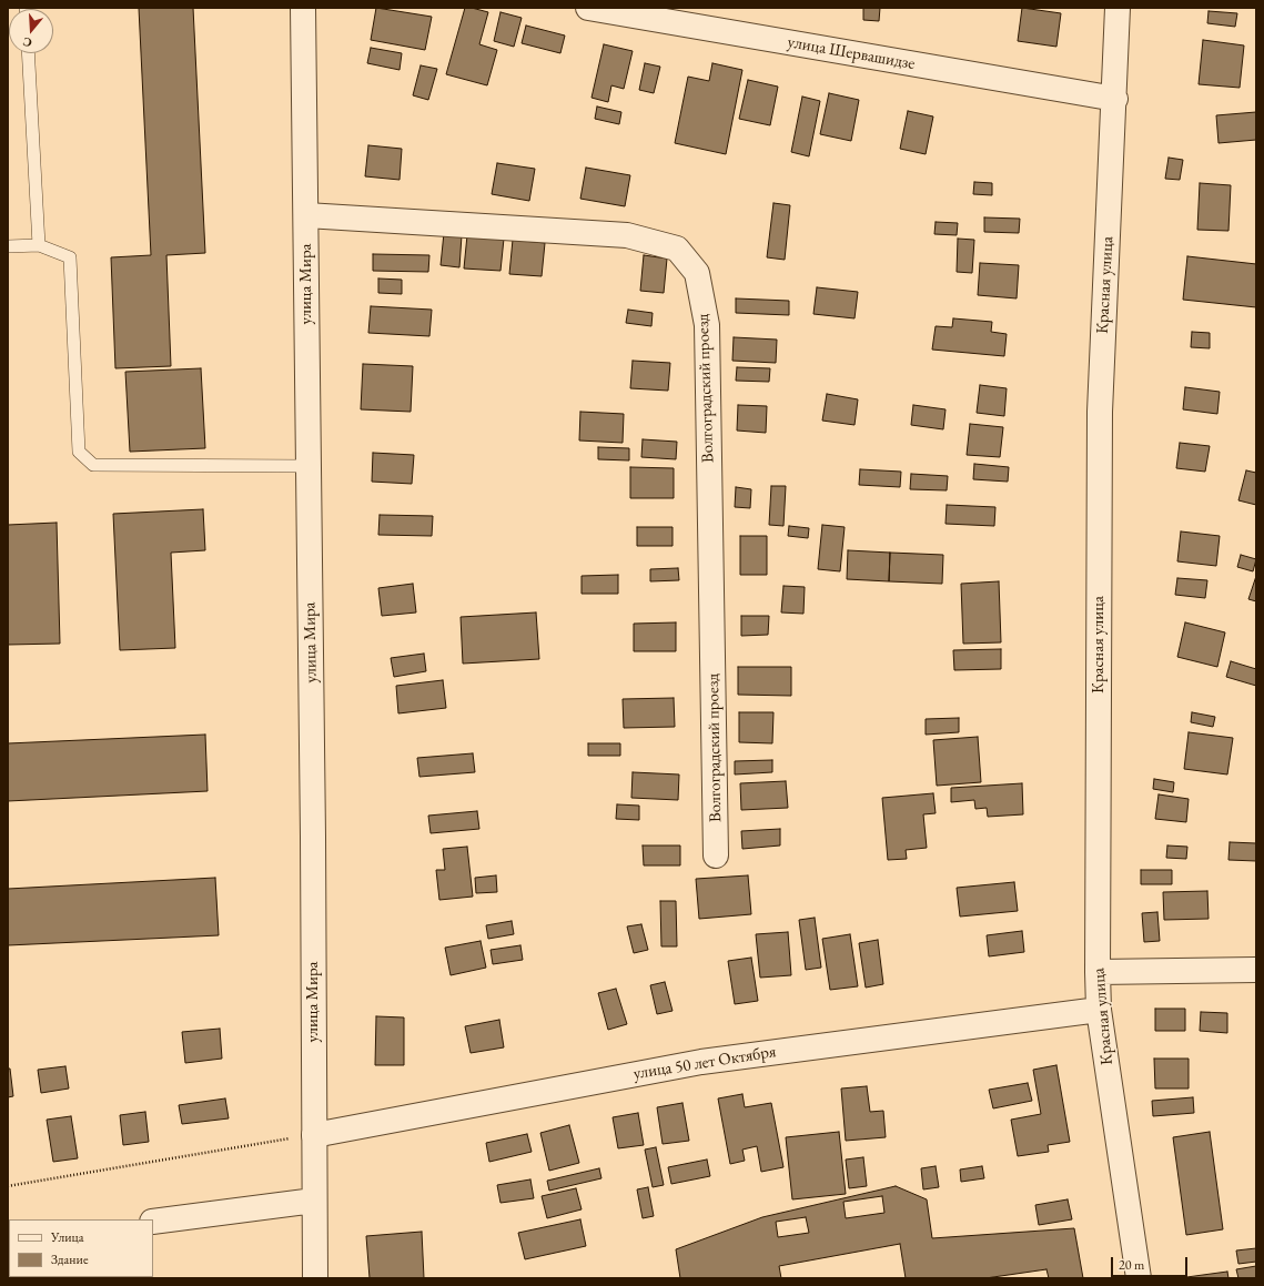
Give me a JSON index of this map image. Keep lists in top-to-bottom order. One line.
{"streets":{"street":["улица Шервашидзе","улица Мира","Красная улица","Волгоградский проезд","улица 50 лет Октября"]},"crossings":[["улица Шервашидзе","Красная улица"],["улица Мира","Волгоградский проезд"],["улица Мира","улица 50 лет Октября"],["Красная улица","улица 50 лет Октября"]],"legend":["Улица","Здание"],"scale_bar":"20 m","north":"bottom"}
